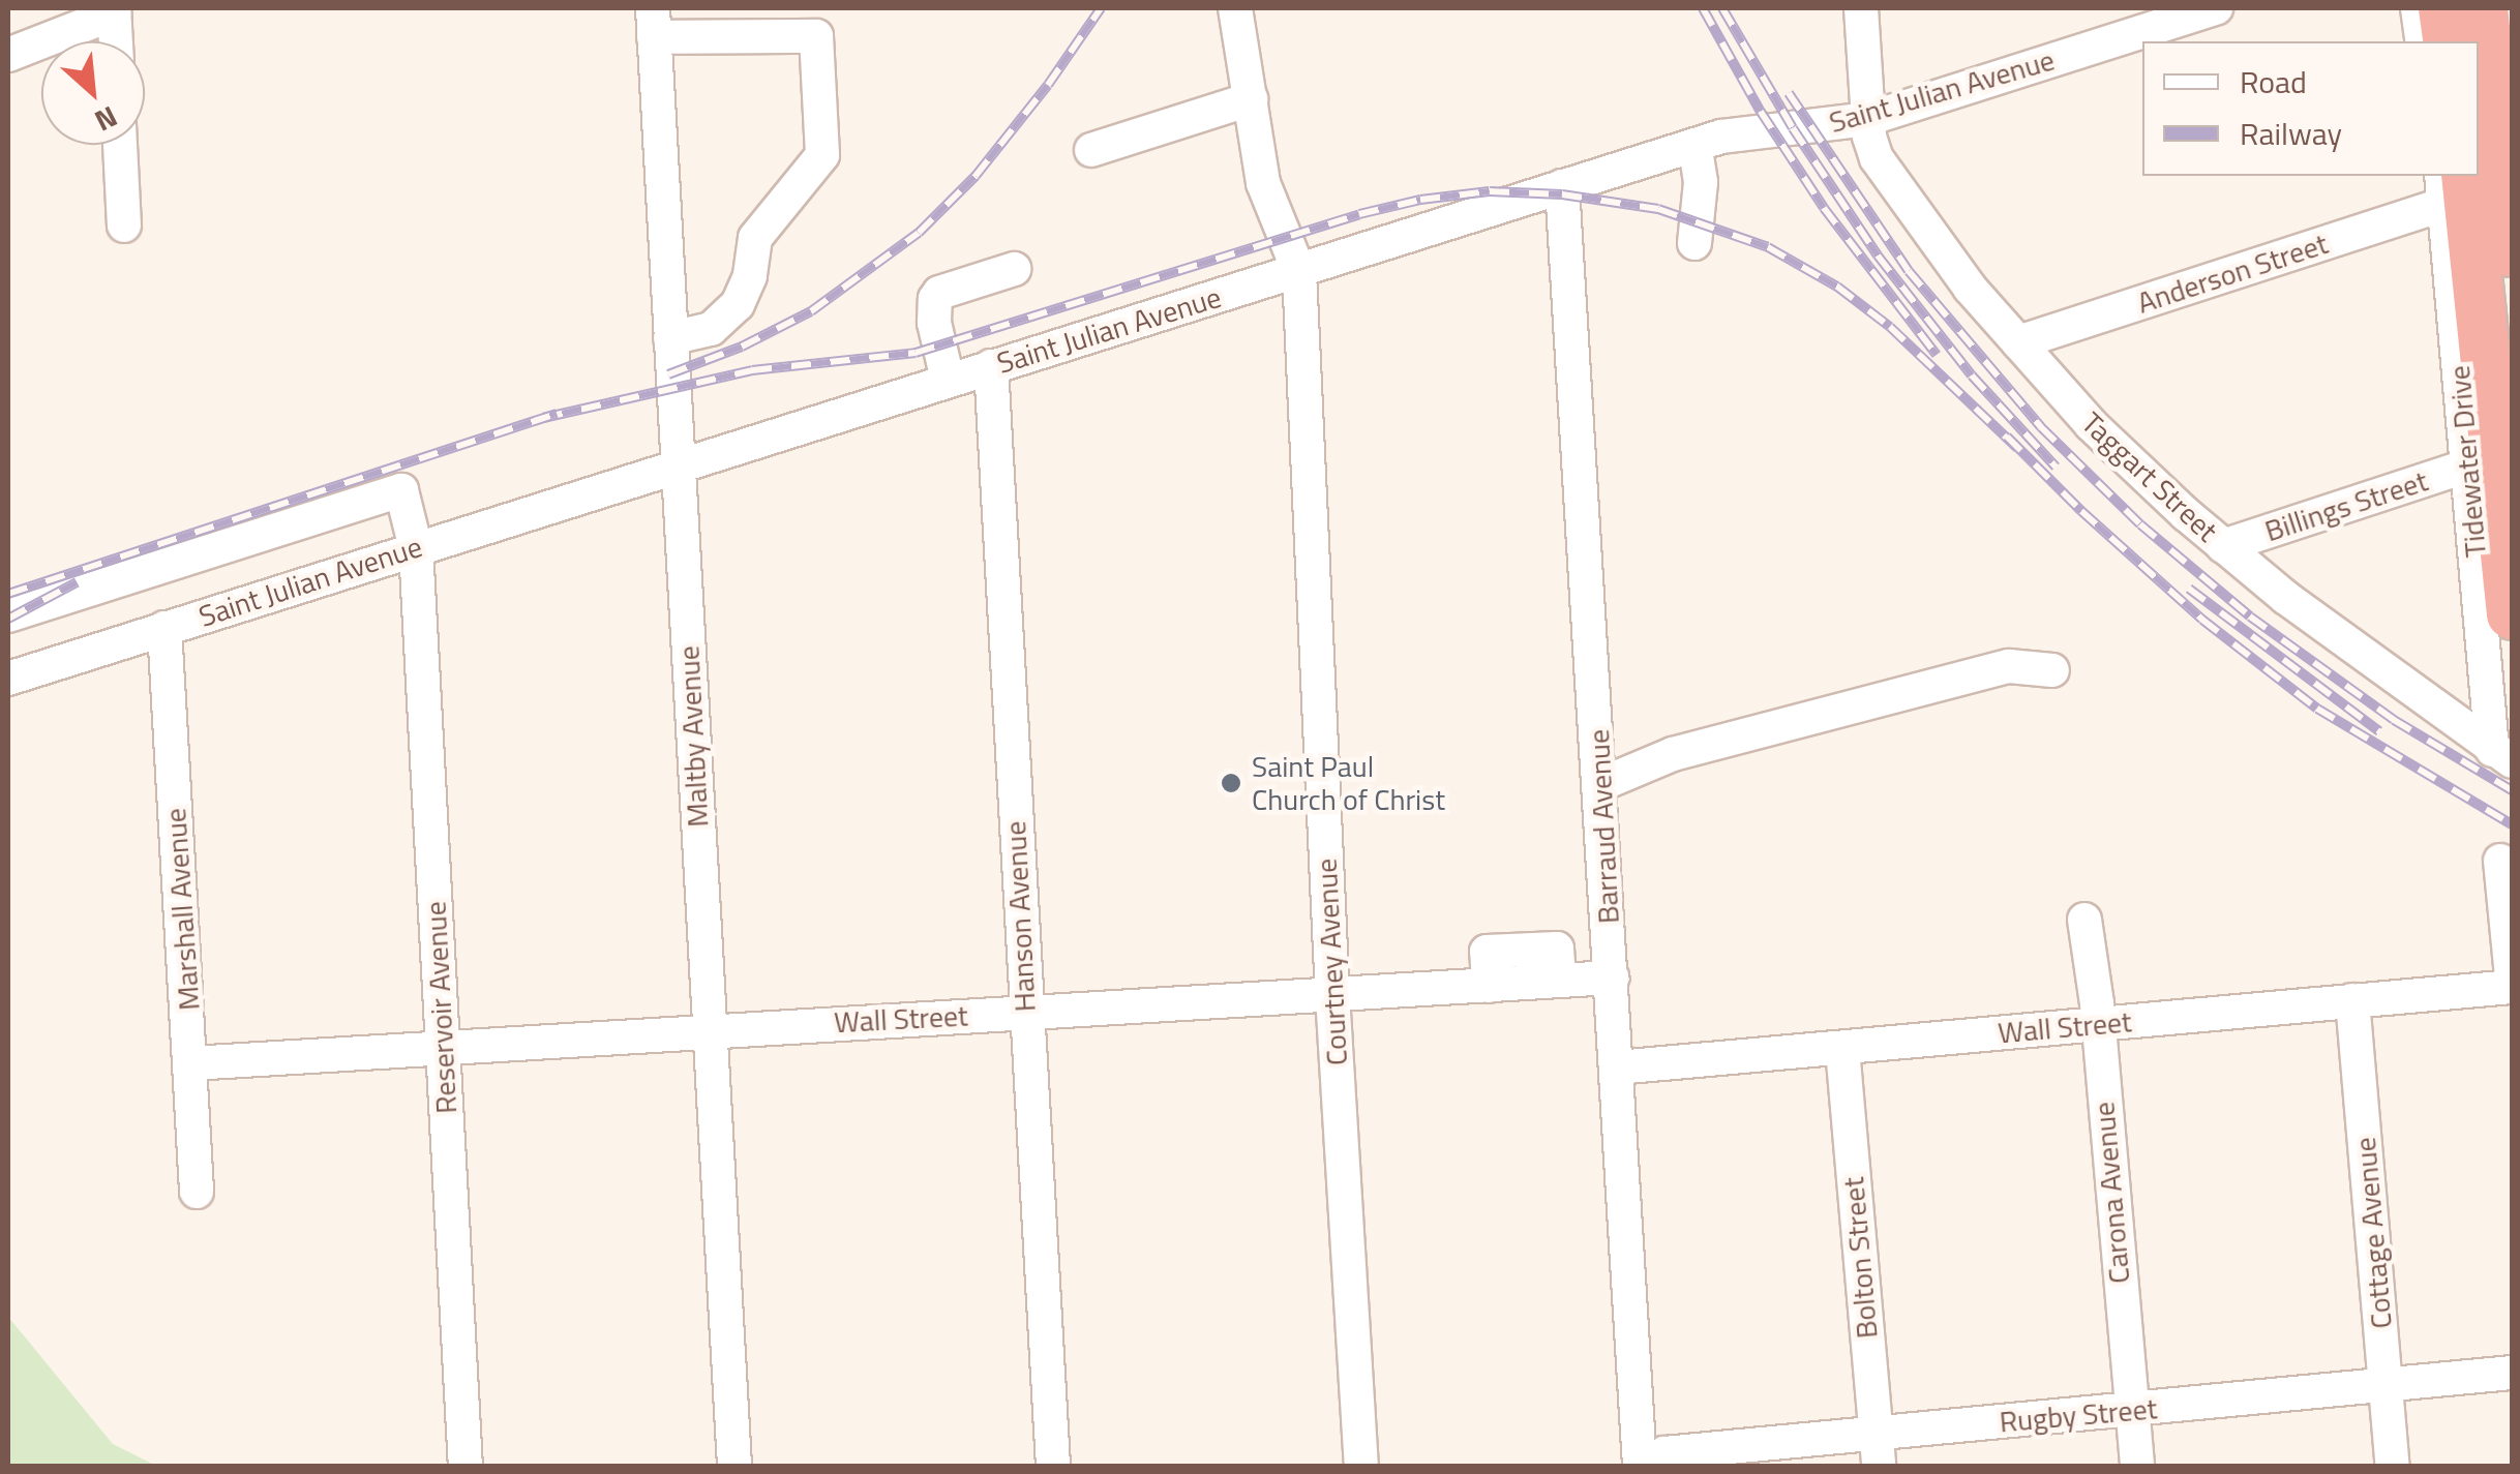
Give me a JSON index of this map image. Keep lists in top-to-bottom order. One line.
{"streets":{"highway":["Tidewater Drive"],"street":["Saint Julian Avenue","Anderson Street","Taggart Street","Billings Street","Maltby Avenue","Barraud Avenue","Marshall Avenue","Hanson Avenue","Courtney Avenue","Reservoir Avenue","Wall Street","Carona Avenue","Cottage Avenue","Bolton Street","Rugby Street"]},"crossings":[["Saint Julian Avenue","Taggart Street"],["Saint Julian Avenue","Maltby Avenue"],["Saint Julian Avenue","Barraud Avenue"],["Saint Julian Avenue","Marshall Avenue"],["Saint Julian Avenue","Hanson Avenue"],["Saint Julian Avenue","Courtney Avenue"],["Saint Julian Avenue","Reservoir Avenue"],["Anderson Street","Tidewater Drive"],["Anderson Street","Taggart Street"],["Tidewater Drive","Taggart Street"],["Tidewater Drive","Billings Street"],["Taggart Street","Billings Street"],["Maltby Avenue","Wall Street"],["Barraud Avenue","Wall Street"],["Marshall Avenue","Wall Street"],["Hanson Avenue","Wall Street"],["Courtney Avenue","Wall Street"],["Reservoir Avenue","Wall Street"],["Wall Street","Carona Avenue"],["Wall Street","Cottage Avenue"],["Wall Street","Bolton Street"],["Carona Avenue","Rugby Street"],["Cottage Avenue","Rugby Street"],["Bolton Street","Rugby Street"]],"places":["Saint Paul Church of Christ"],"legend":["Road","Railway"],"north":"bottom right"}
